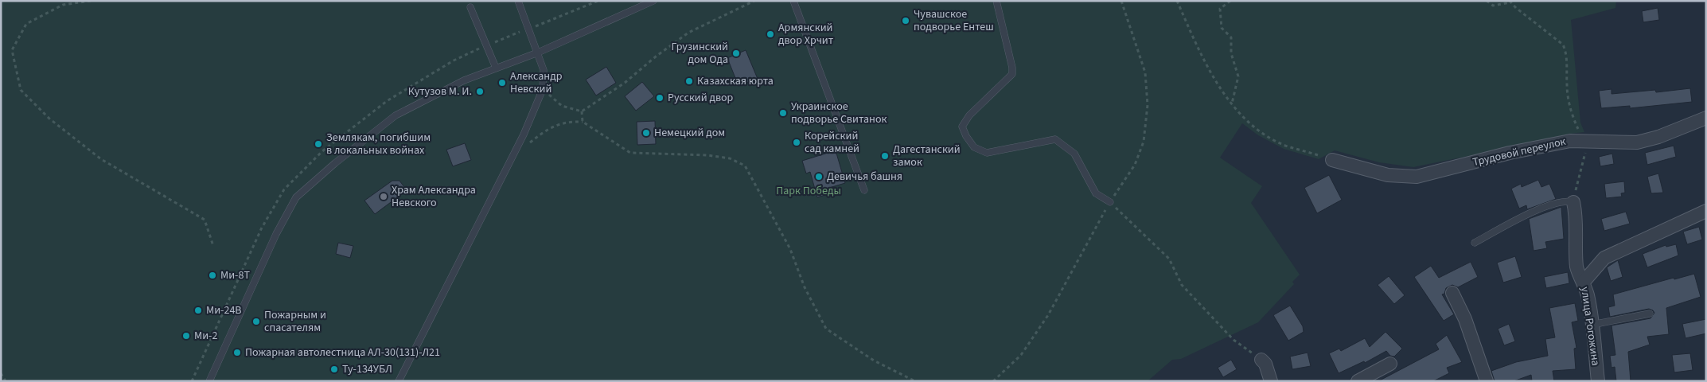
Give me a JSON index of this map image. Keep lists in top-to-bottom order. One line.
{"streets":{"street":["Трудовой переулок","улица Рогожина"]},"parks":["Парк Победы"],"places":["Чувашское подворье Ентеш","Армянский двор Хрчит","Грузинский дом Ода","Казахская юрта","Александр Невский","Кутузов М. И.","Русский двор","Украинское подворье Свитанок","Немецкий дом","Корейский сад камней","Землякам, погибшим в локальных войнах","Дагестанский замок","Девичья башня","Храм Александра Невского","Ми-8Т","Ми-24В","Пожарным и спасателям","Ми-2","Пожарная автолестница АЛ-30(131)-Л21","Ту-134УБЛ"]}
